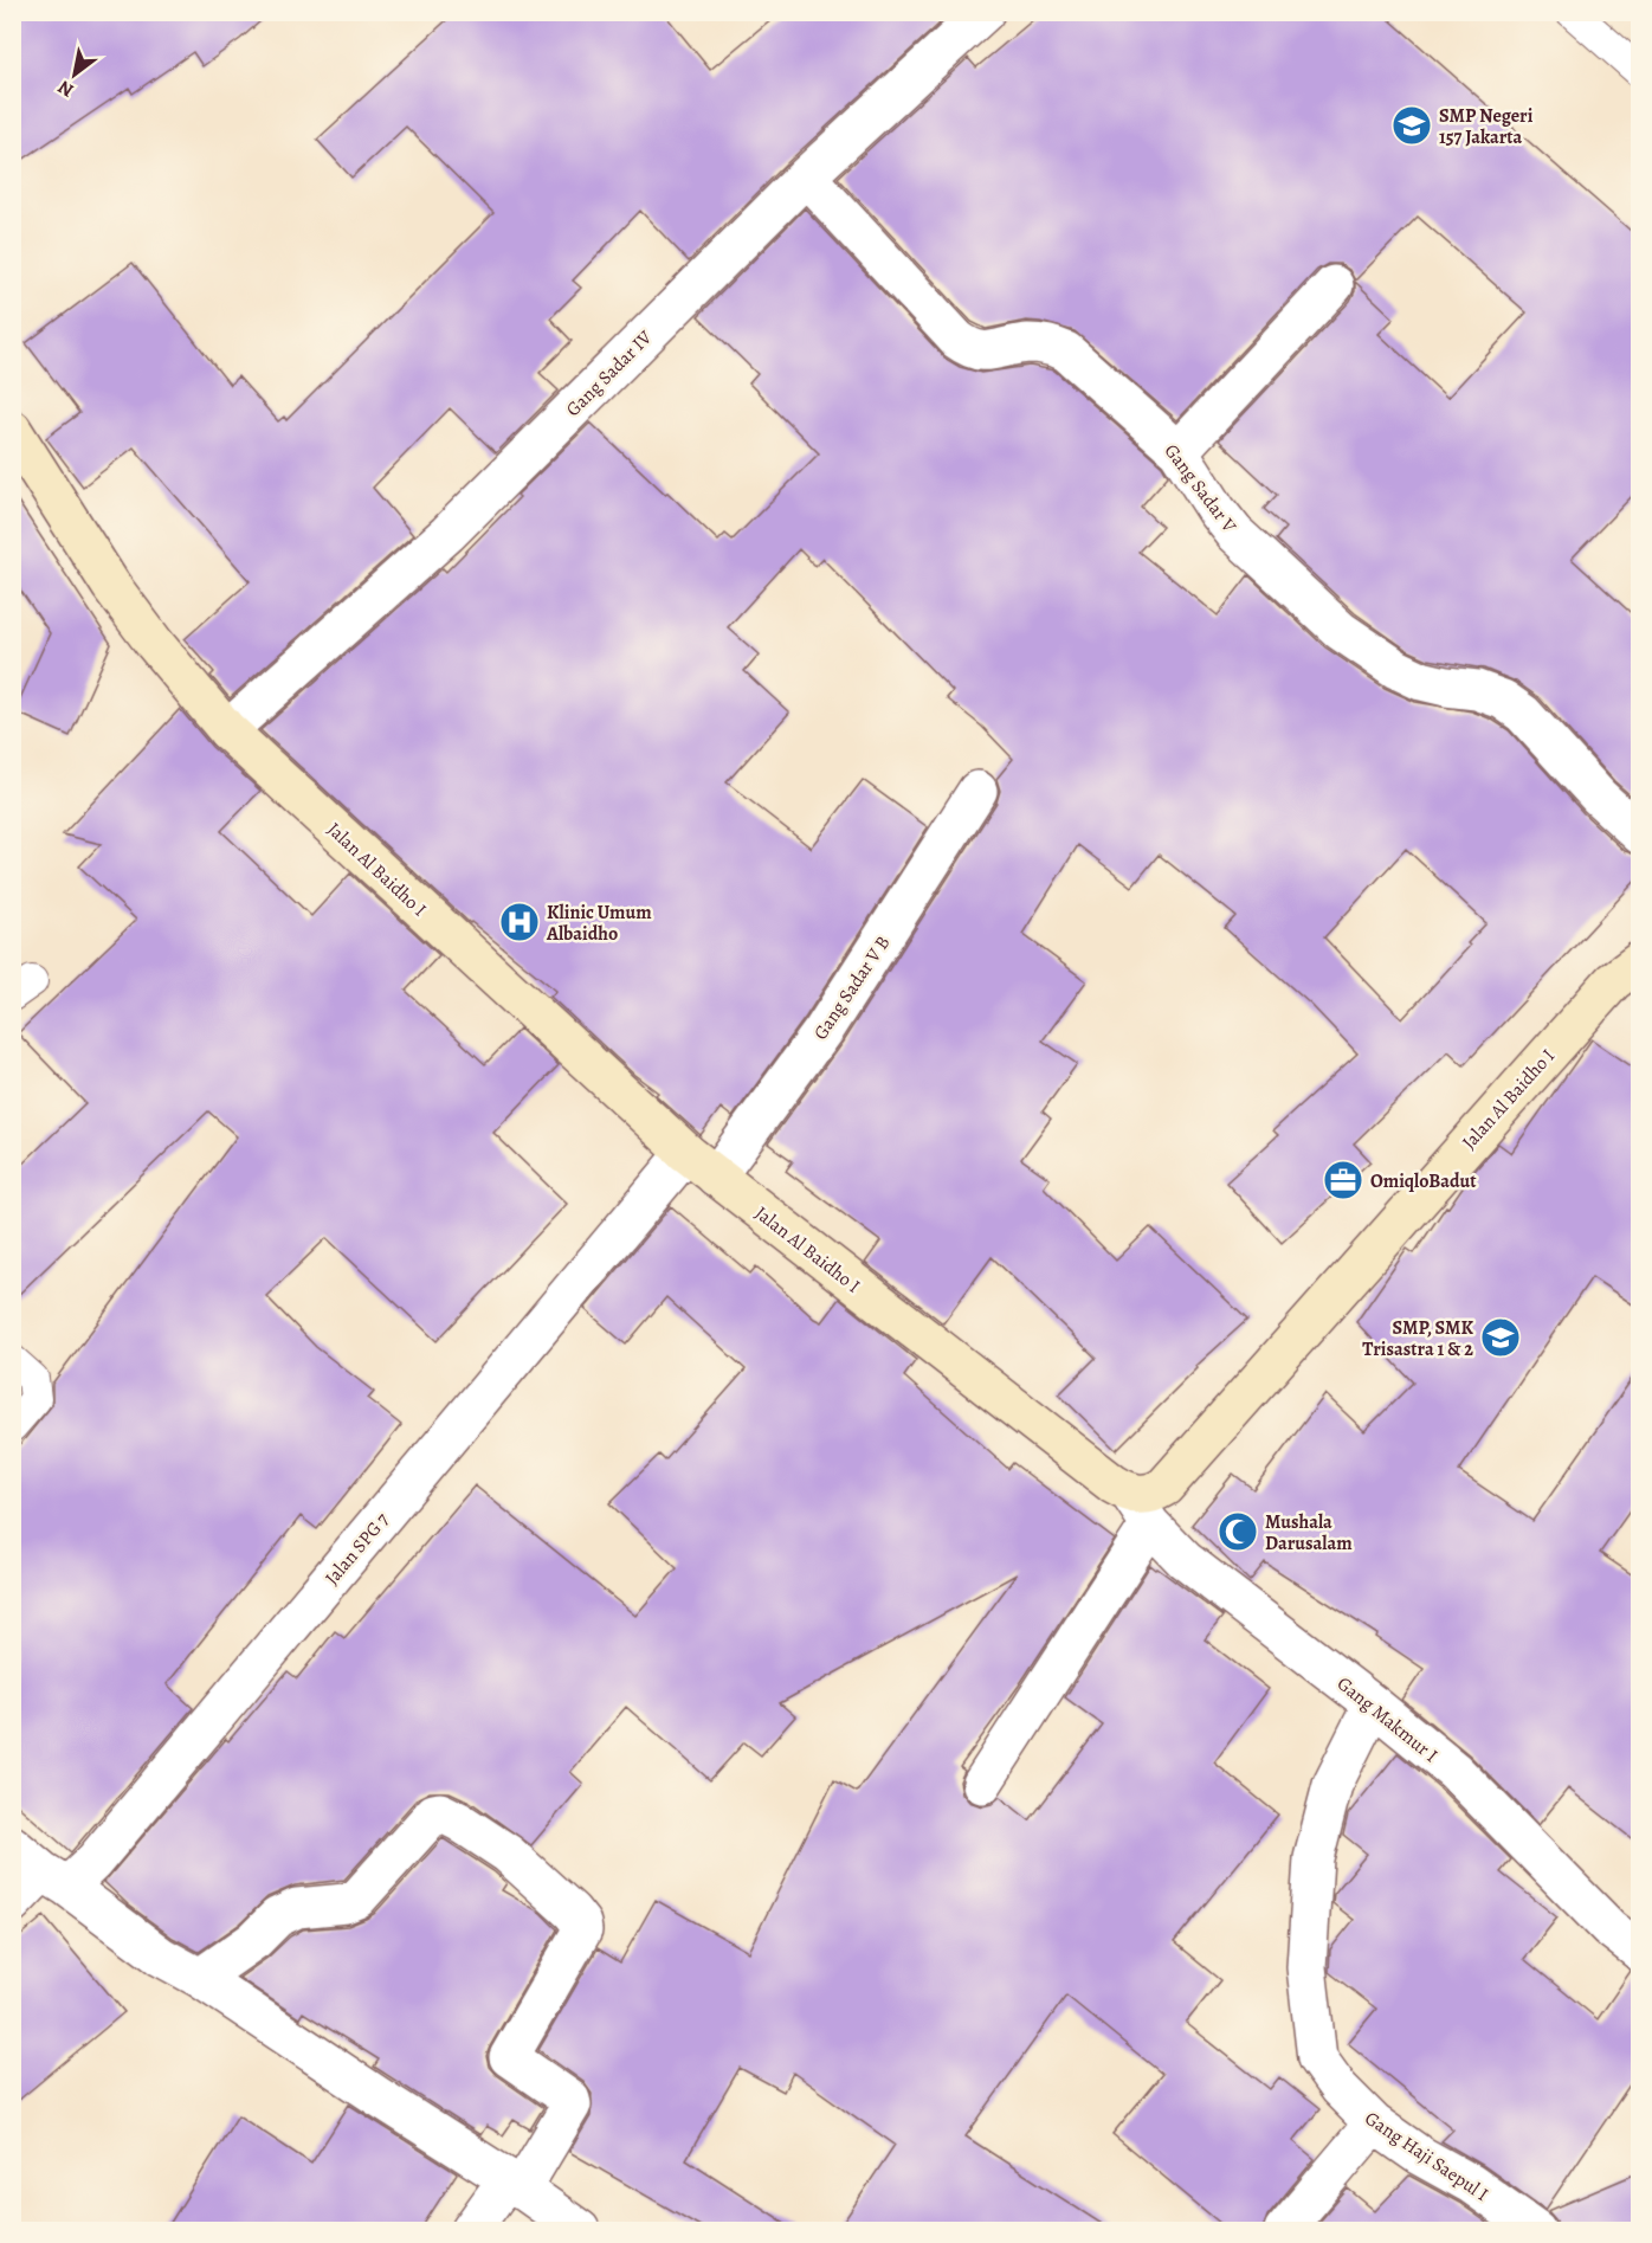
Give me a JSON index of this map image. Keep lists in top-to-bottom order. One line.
{"streets":{"street":["Gang Sadar IV","Gang Sadar V","Jalan Al Baidho I","Gang Sadar V B","Jalan SPG 7","Gang Makmur I","Gang Haji Saepul I"]},"crossings":[["Gang Sadar IV","Gang Sadar V"],["Gang Sadar IV","Jalan Al Baidho I"],["Jalan Al Baidho I","Gang Sadar V B"],["Jalan Al Baidho I","Jalan SPG 7"],["Jalan Al Baidho I","Gang Makmur I"],["Gang Makmur I","Gang Haji Saepul I"]],"places":{"school or university":["SMP Negeri 157 Jakarta","SMP, SMK Trisastra 1 & 2"],"hospital":["Klinic Umum Albaidho"],"office":["OmiqloBadut"],"mosque":["Mushala Darusalam"]},"north":"bottom left"}
